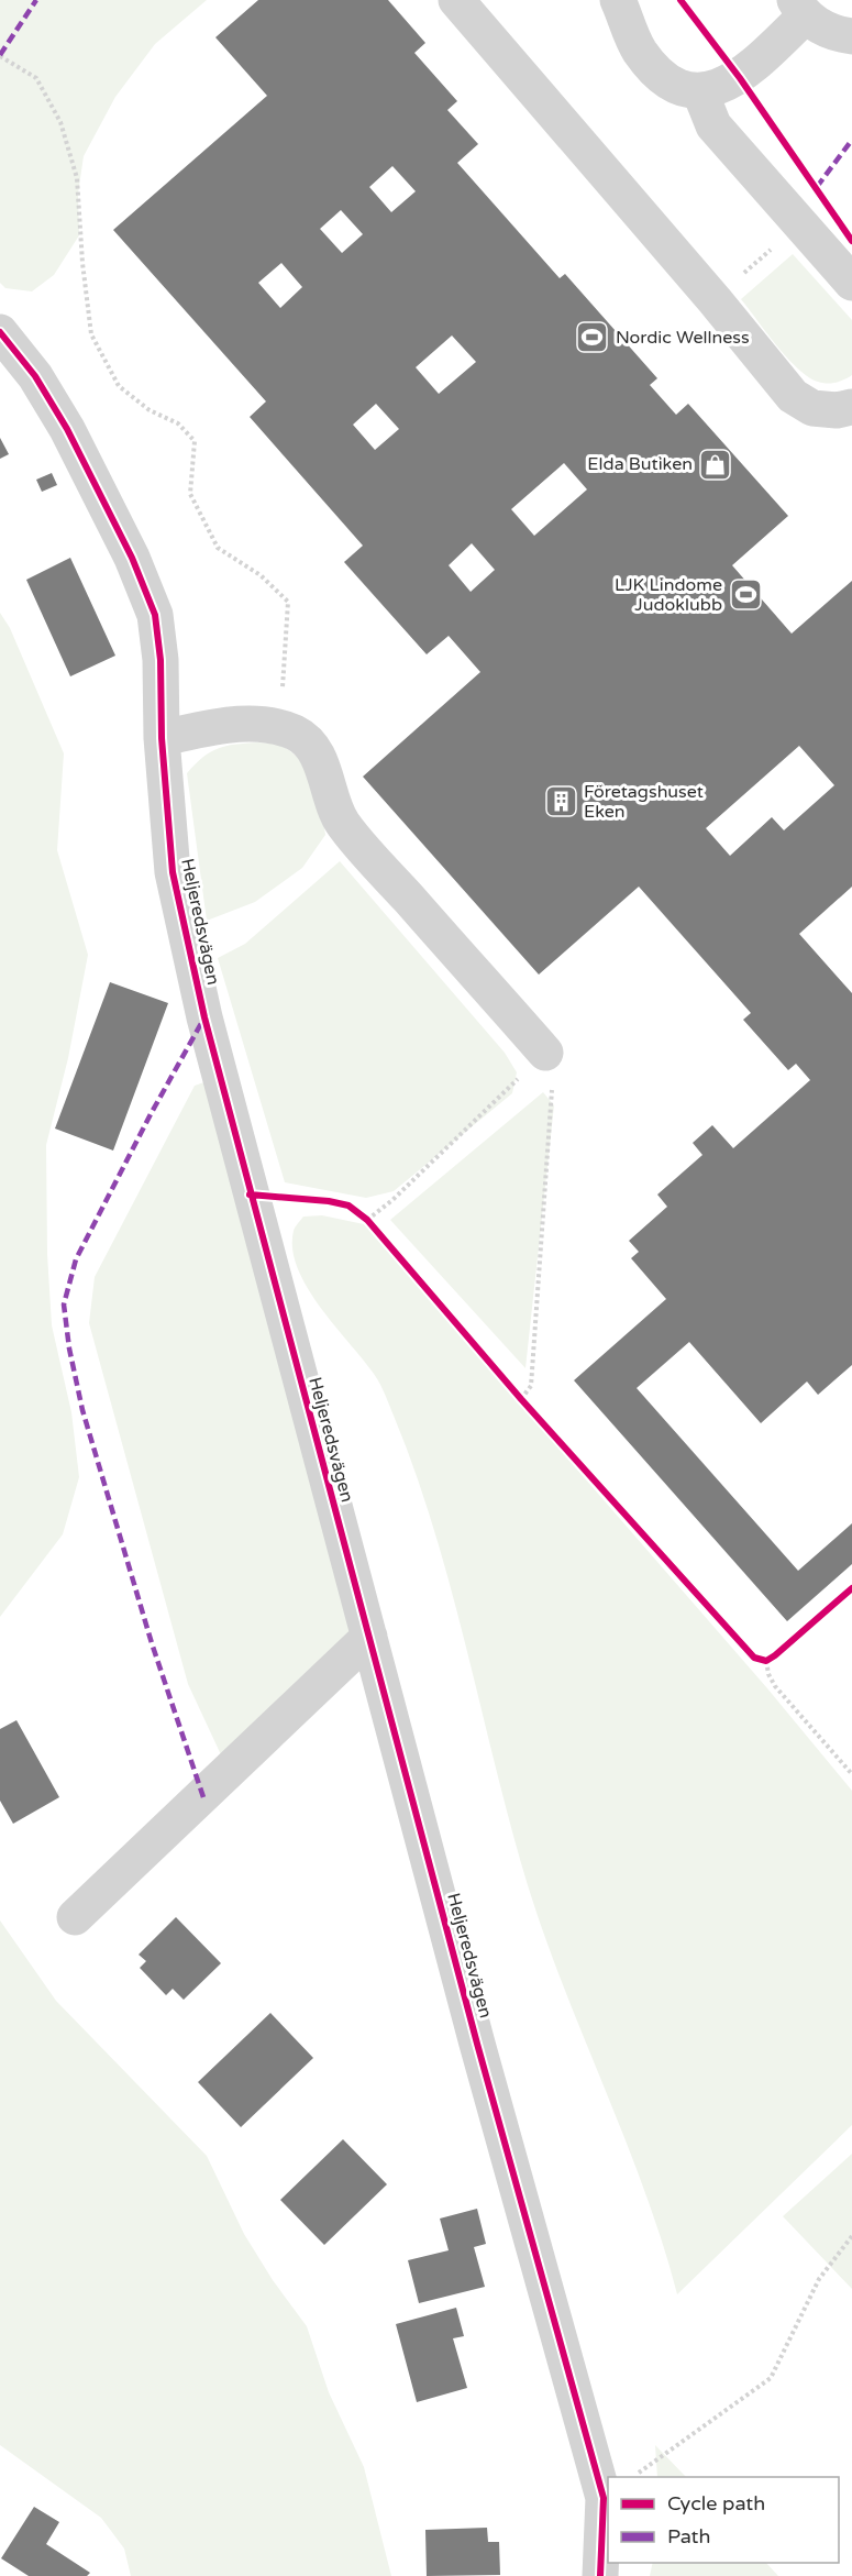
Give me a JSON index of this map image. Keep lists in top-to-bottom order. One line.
{"streets":{"street":["Heljeredsvägen"]},"places":{"sports":["Nordic Wellness","LJK Lindome Judoklubb"],"shop":["Elda Butiken"],"building":["Företagshuset Eken"]},"legend":["Cycle path","Path"]}
